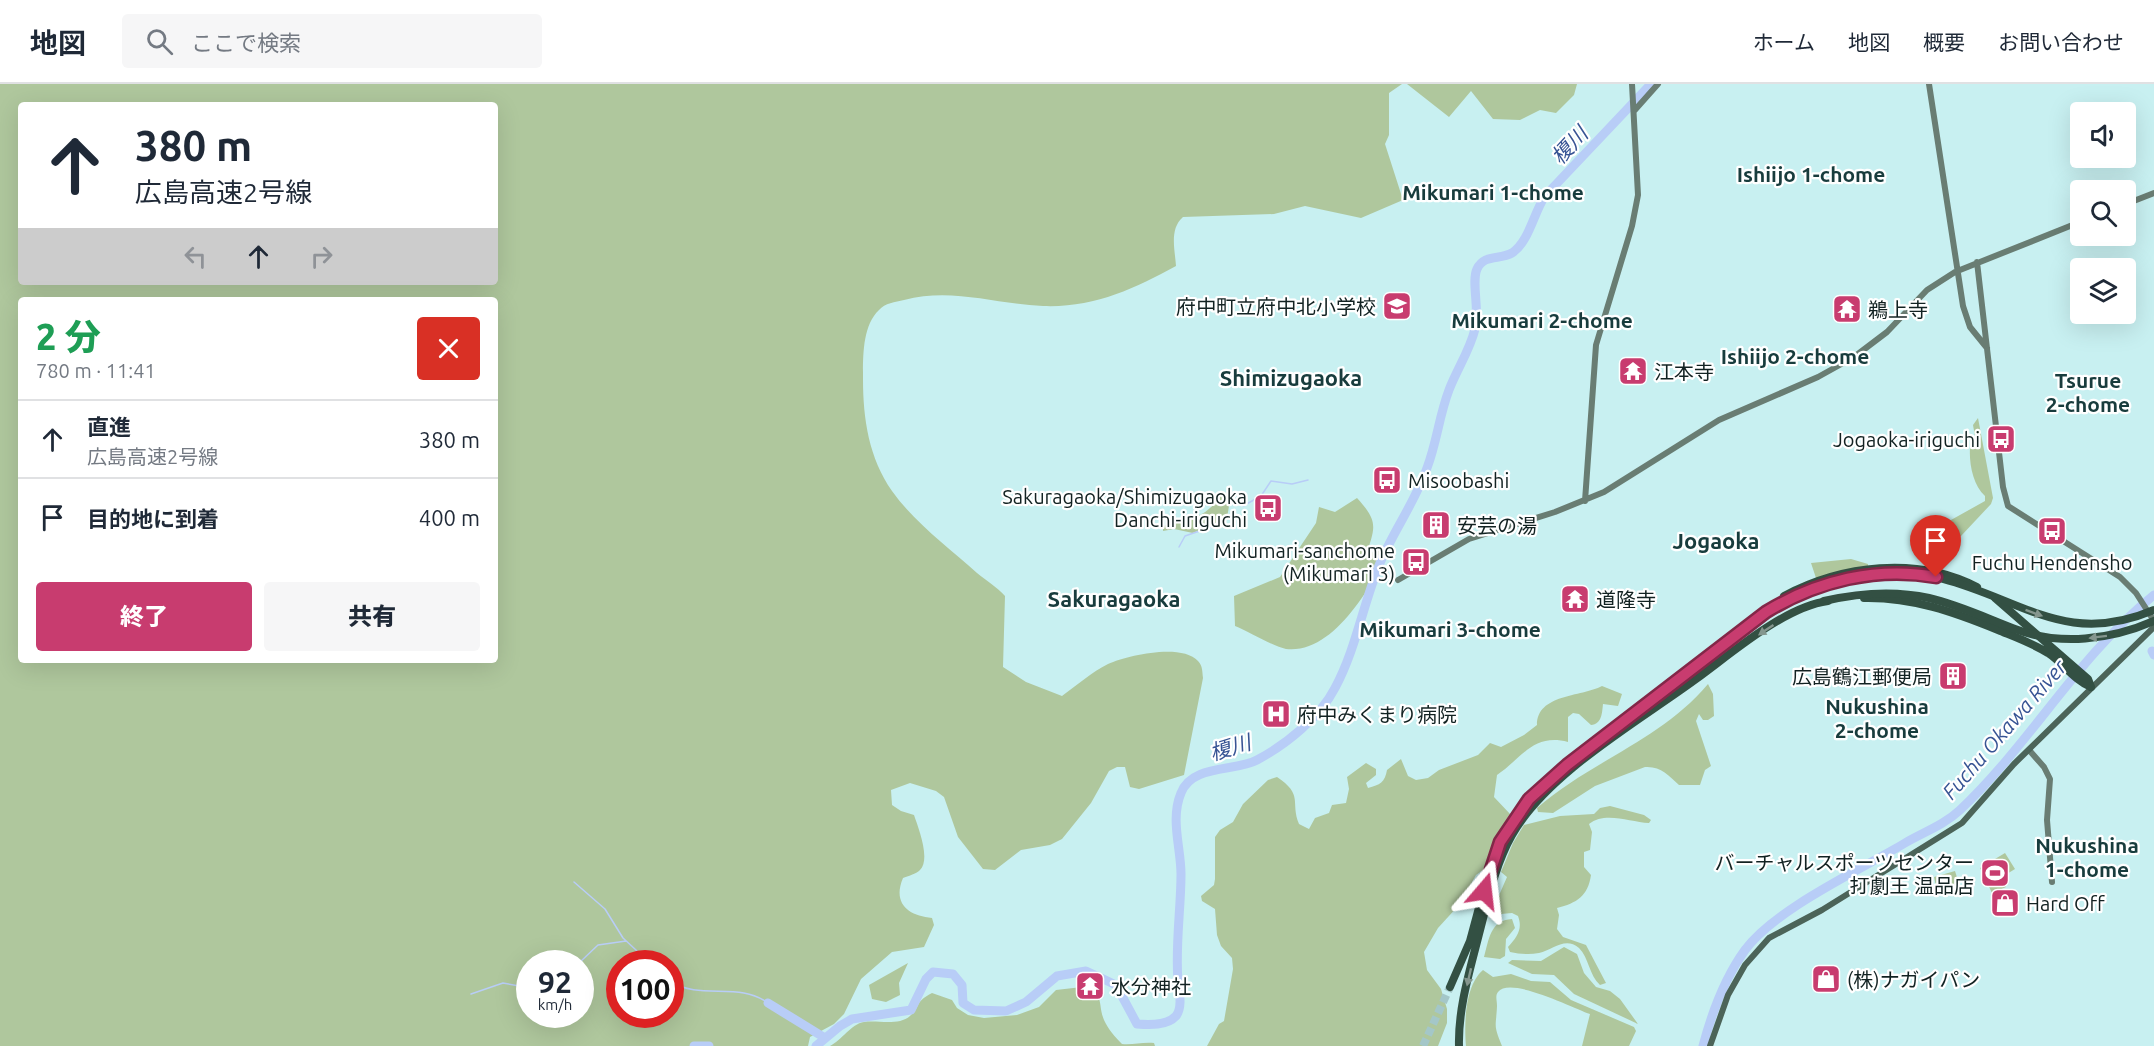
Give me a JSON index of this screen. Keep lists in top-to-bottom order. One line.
{"districts":["Ishiijo 1-chome","Mikumari 1-chome","Mikumari 2-chome","Ishiijo 2-chome","Shimizugaoka","Tsurue 2-chome","Jogaoka","Sakuragaoka","Mikumari 3-chome","Nukushina 2-chome","Nukushina 1-chome"],"water":["榎川","Fuchu Okawa River"],"places":{"school or university":["府中町立府中北小学校"],"temple":["鵜上寺","江本寺","道隆寺","水分神社"],"bus stop":["Jogaoka-iriguchi","Misoobashi","Sakuragaoka/Shimizugaoka Danchi-iriguchi","Fuchu Hendensho","Mikumari-sanchome (Mikumari 3)"],"building":["安芸の湯","広島鶴江郵便局"],"hospital":["府中みくまり病院"],"sports":["バーチャルスポーツセンター 打劇王 温品店"],"shop":["Hard Off","(株)ナガイパン"]},"page":{"header":"地図","search":"ここで検索","nav":["ホーム","地図","概要","お問い合わせ"],"turn":["380 m","広島高速2号線"],"heading":["2 分","780 m · 11:41"],"list":[{"name":"直進","note":"広島高速2号線","value":"380 m"},{"name":"目的地に到着","value":"400 m"}],"buttons":["終了","共有"],"speed":"92 km/h","limit":"100"}}
